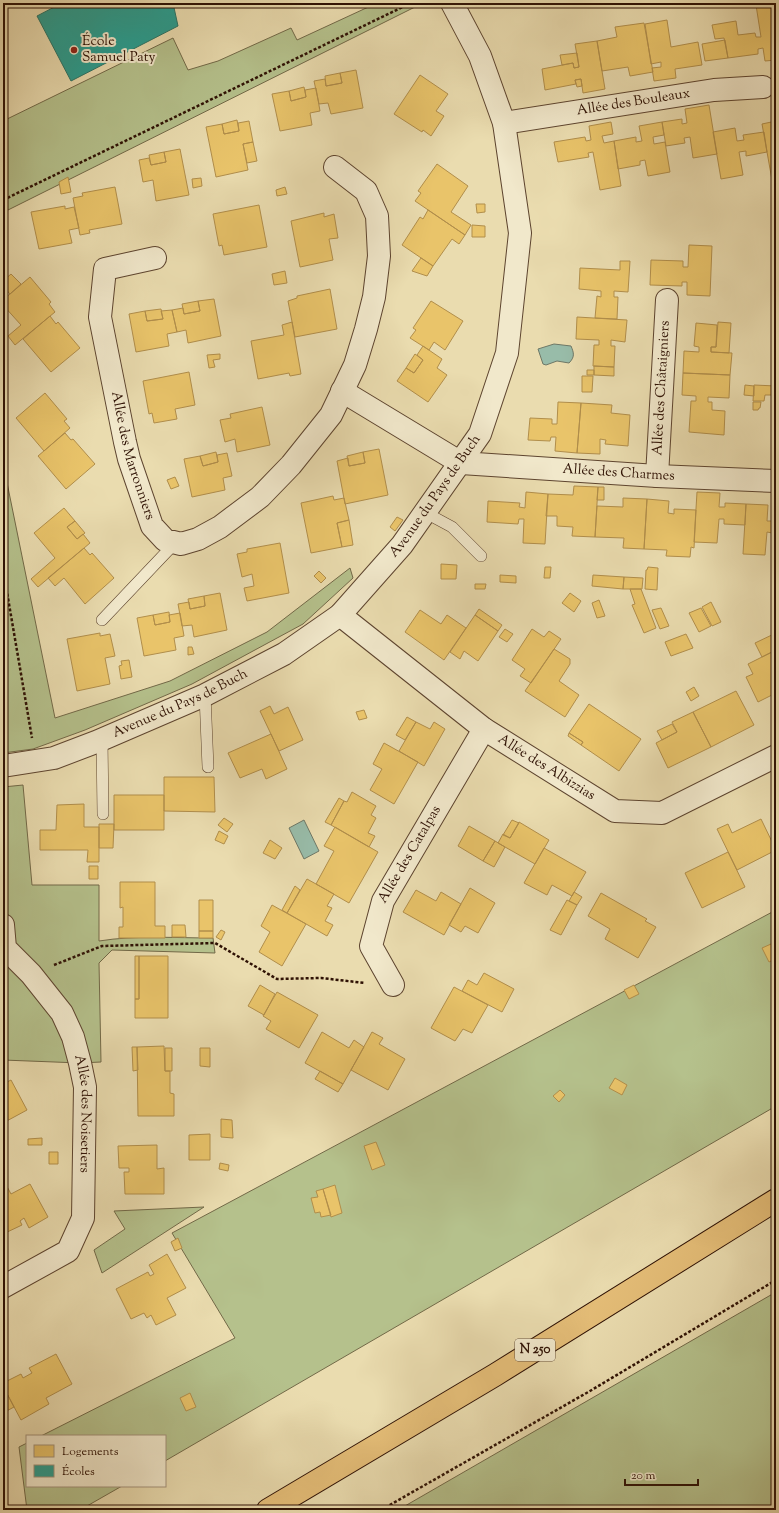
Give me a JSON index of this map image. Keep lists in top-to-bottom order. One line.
{"streets":{"main road":["N 250"],"street":["Allée des Bouleaux","Allée des Châtaigniers","Allée des Marronniers","Allée des Charmes","Avenue du Pays de Buch","Allée des Albizzias","Allée des Catalpas","Allée des Noisetiers"]},"crossings":[["Allée des Bouleaux","Avenue du Pays de Buch"],["Allée des Châtaigniers","Allée des Charmes"],["Allée des Charmes","Avenue du Pays de Buch"],["Avenue du Pays de Buch","Allée des Albizzias"],["Allée des Albizzias","Allée des Catalpas"]],"places":["École Samuel Paty"],"legend":["Logements","Écoles"],"scale_bar":"20 m"}
